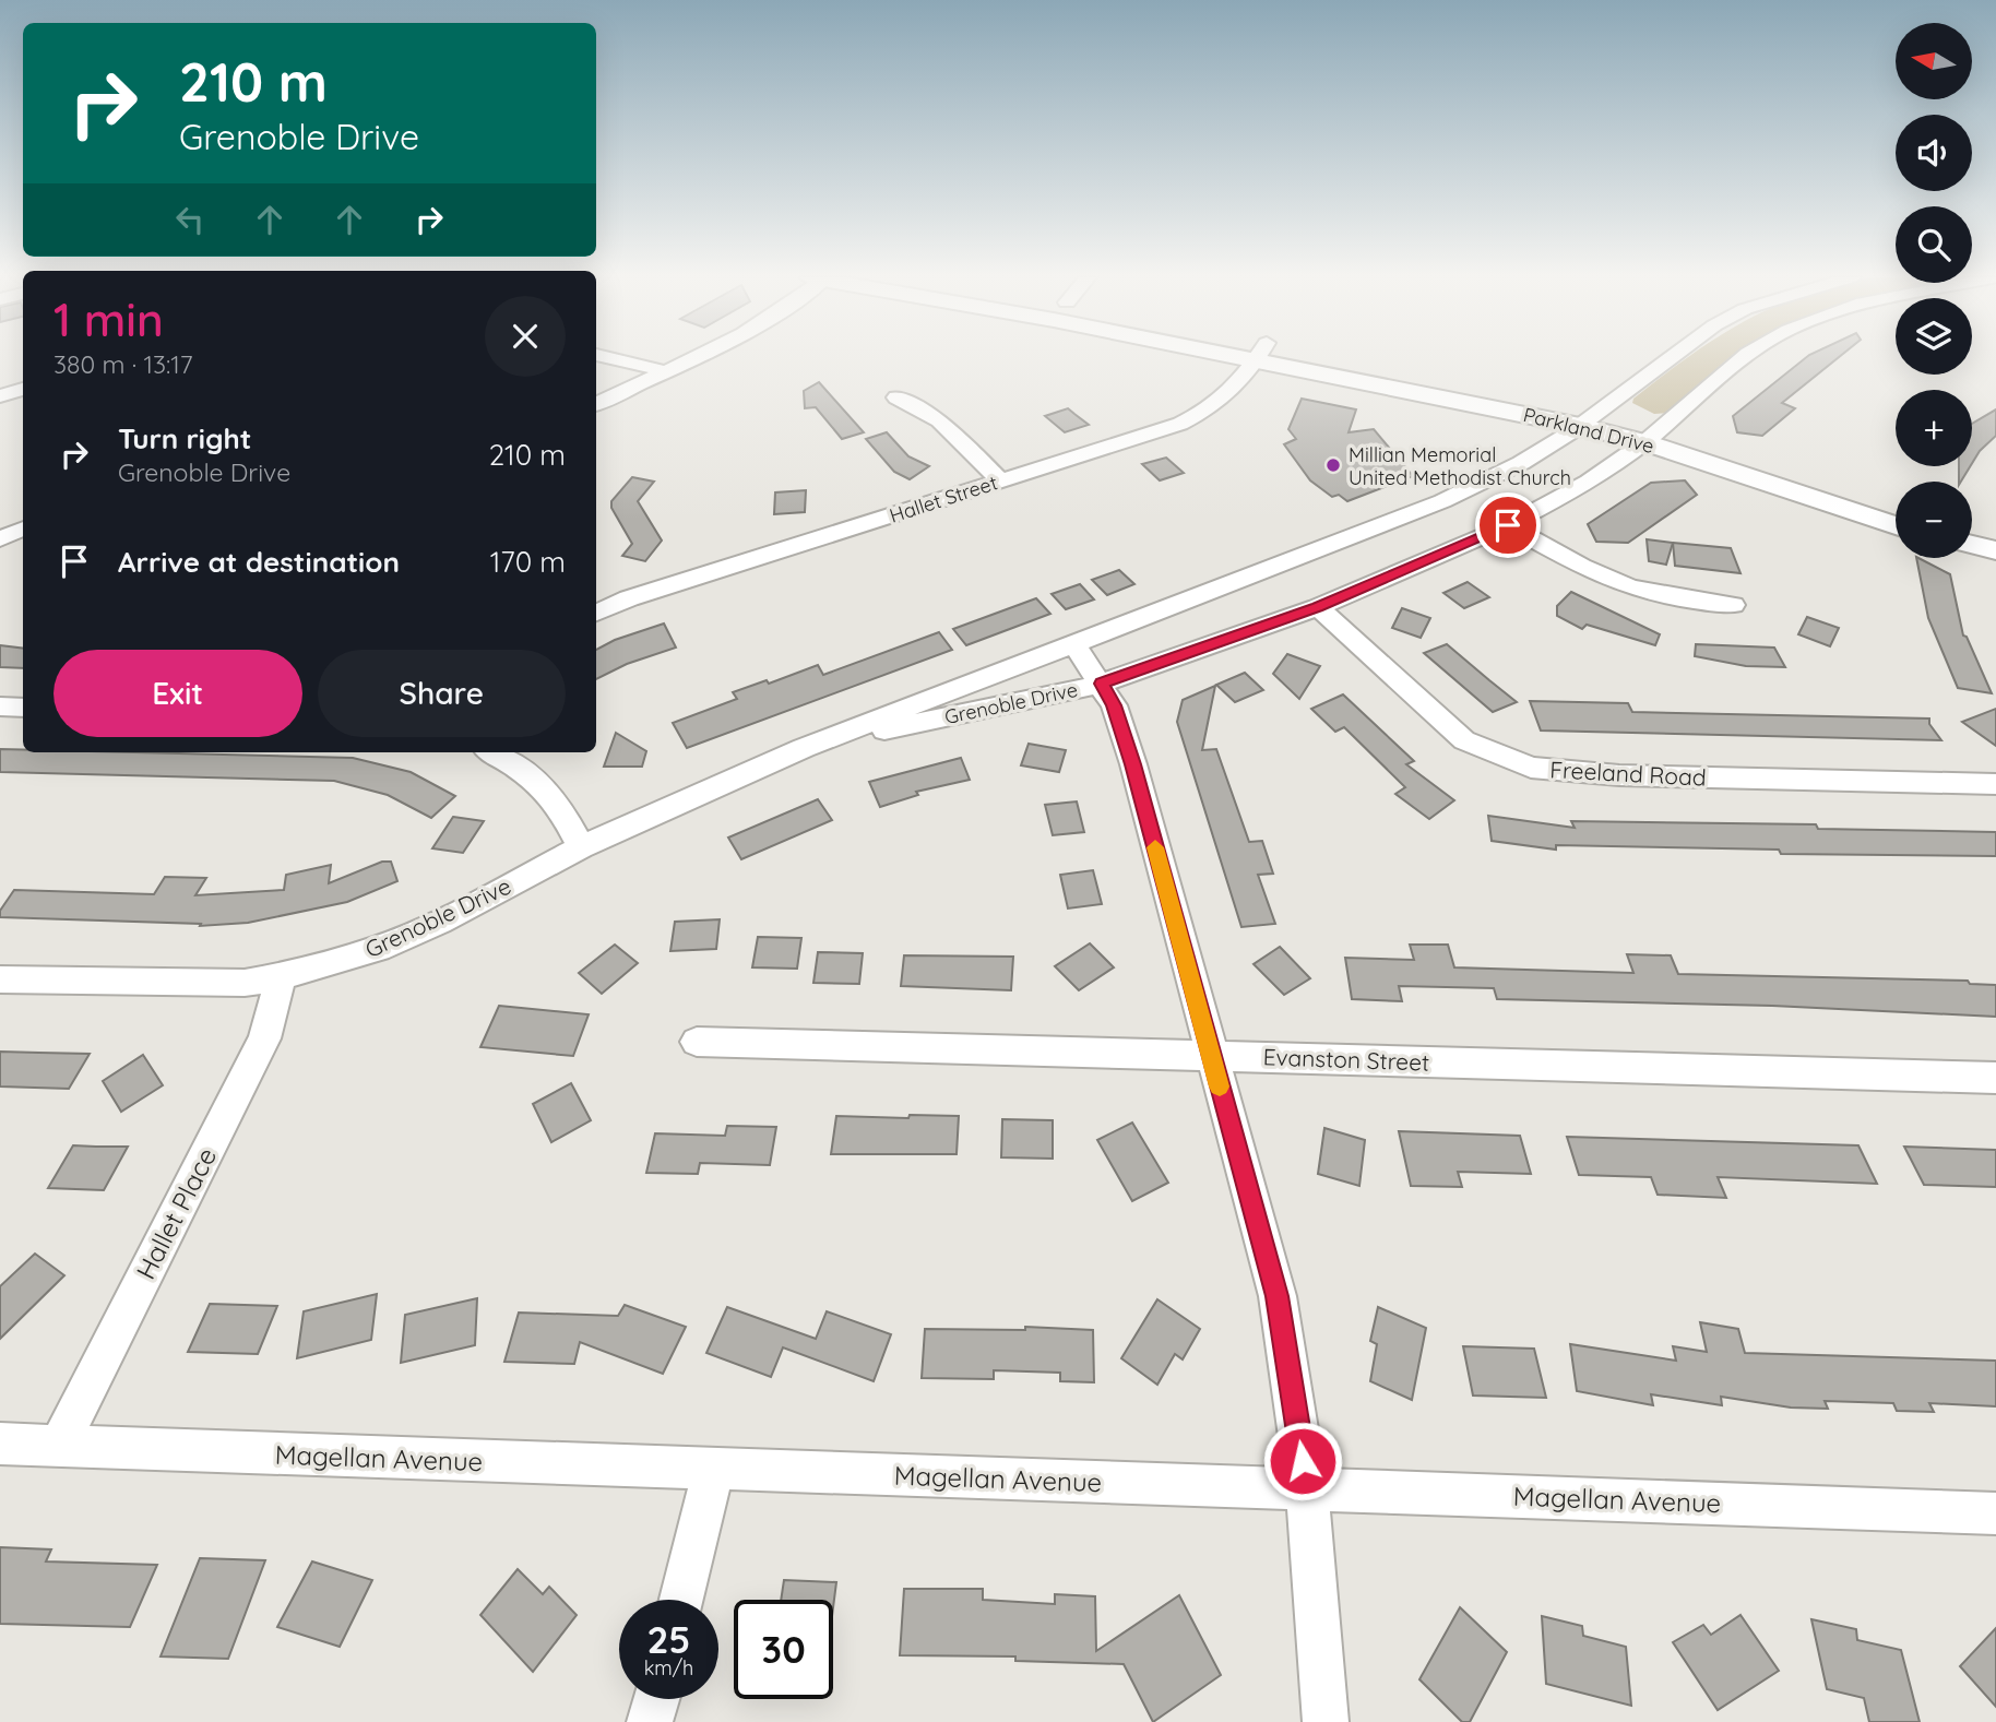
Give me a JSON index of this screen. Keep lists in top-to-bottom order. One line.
{"streets":{"street":["Parkland Drive","Hallet Street","Grenoble Drive","Freeland Road","Evanston Street","Hallet Place","Magellan Avenue"]},"crossings":[["Parkland Drive","Grenoble Drive"],["Grenoble Drive","Freeland Road"],["Grenoble Drive","Hallet Place"],["Hallet Place","Magellan Avenue"]],"places":["Millian Memorial United Methodist Church"],"north":"left","page":{"map_buttons":["+","−"],"turn":["210 m","Grenoble Drive"],"heading":["1 min","380 m · 13:17"],"list":[{"name":"Turn right","note":"Grenoble Drive","value":"210 m"},{"name":"Arrive at destination","value":"170 m"}],"buttons":["Exit","Share"],"speed":"25 km/h","limit":"30"}}
